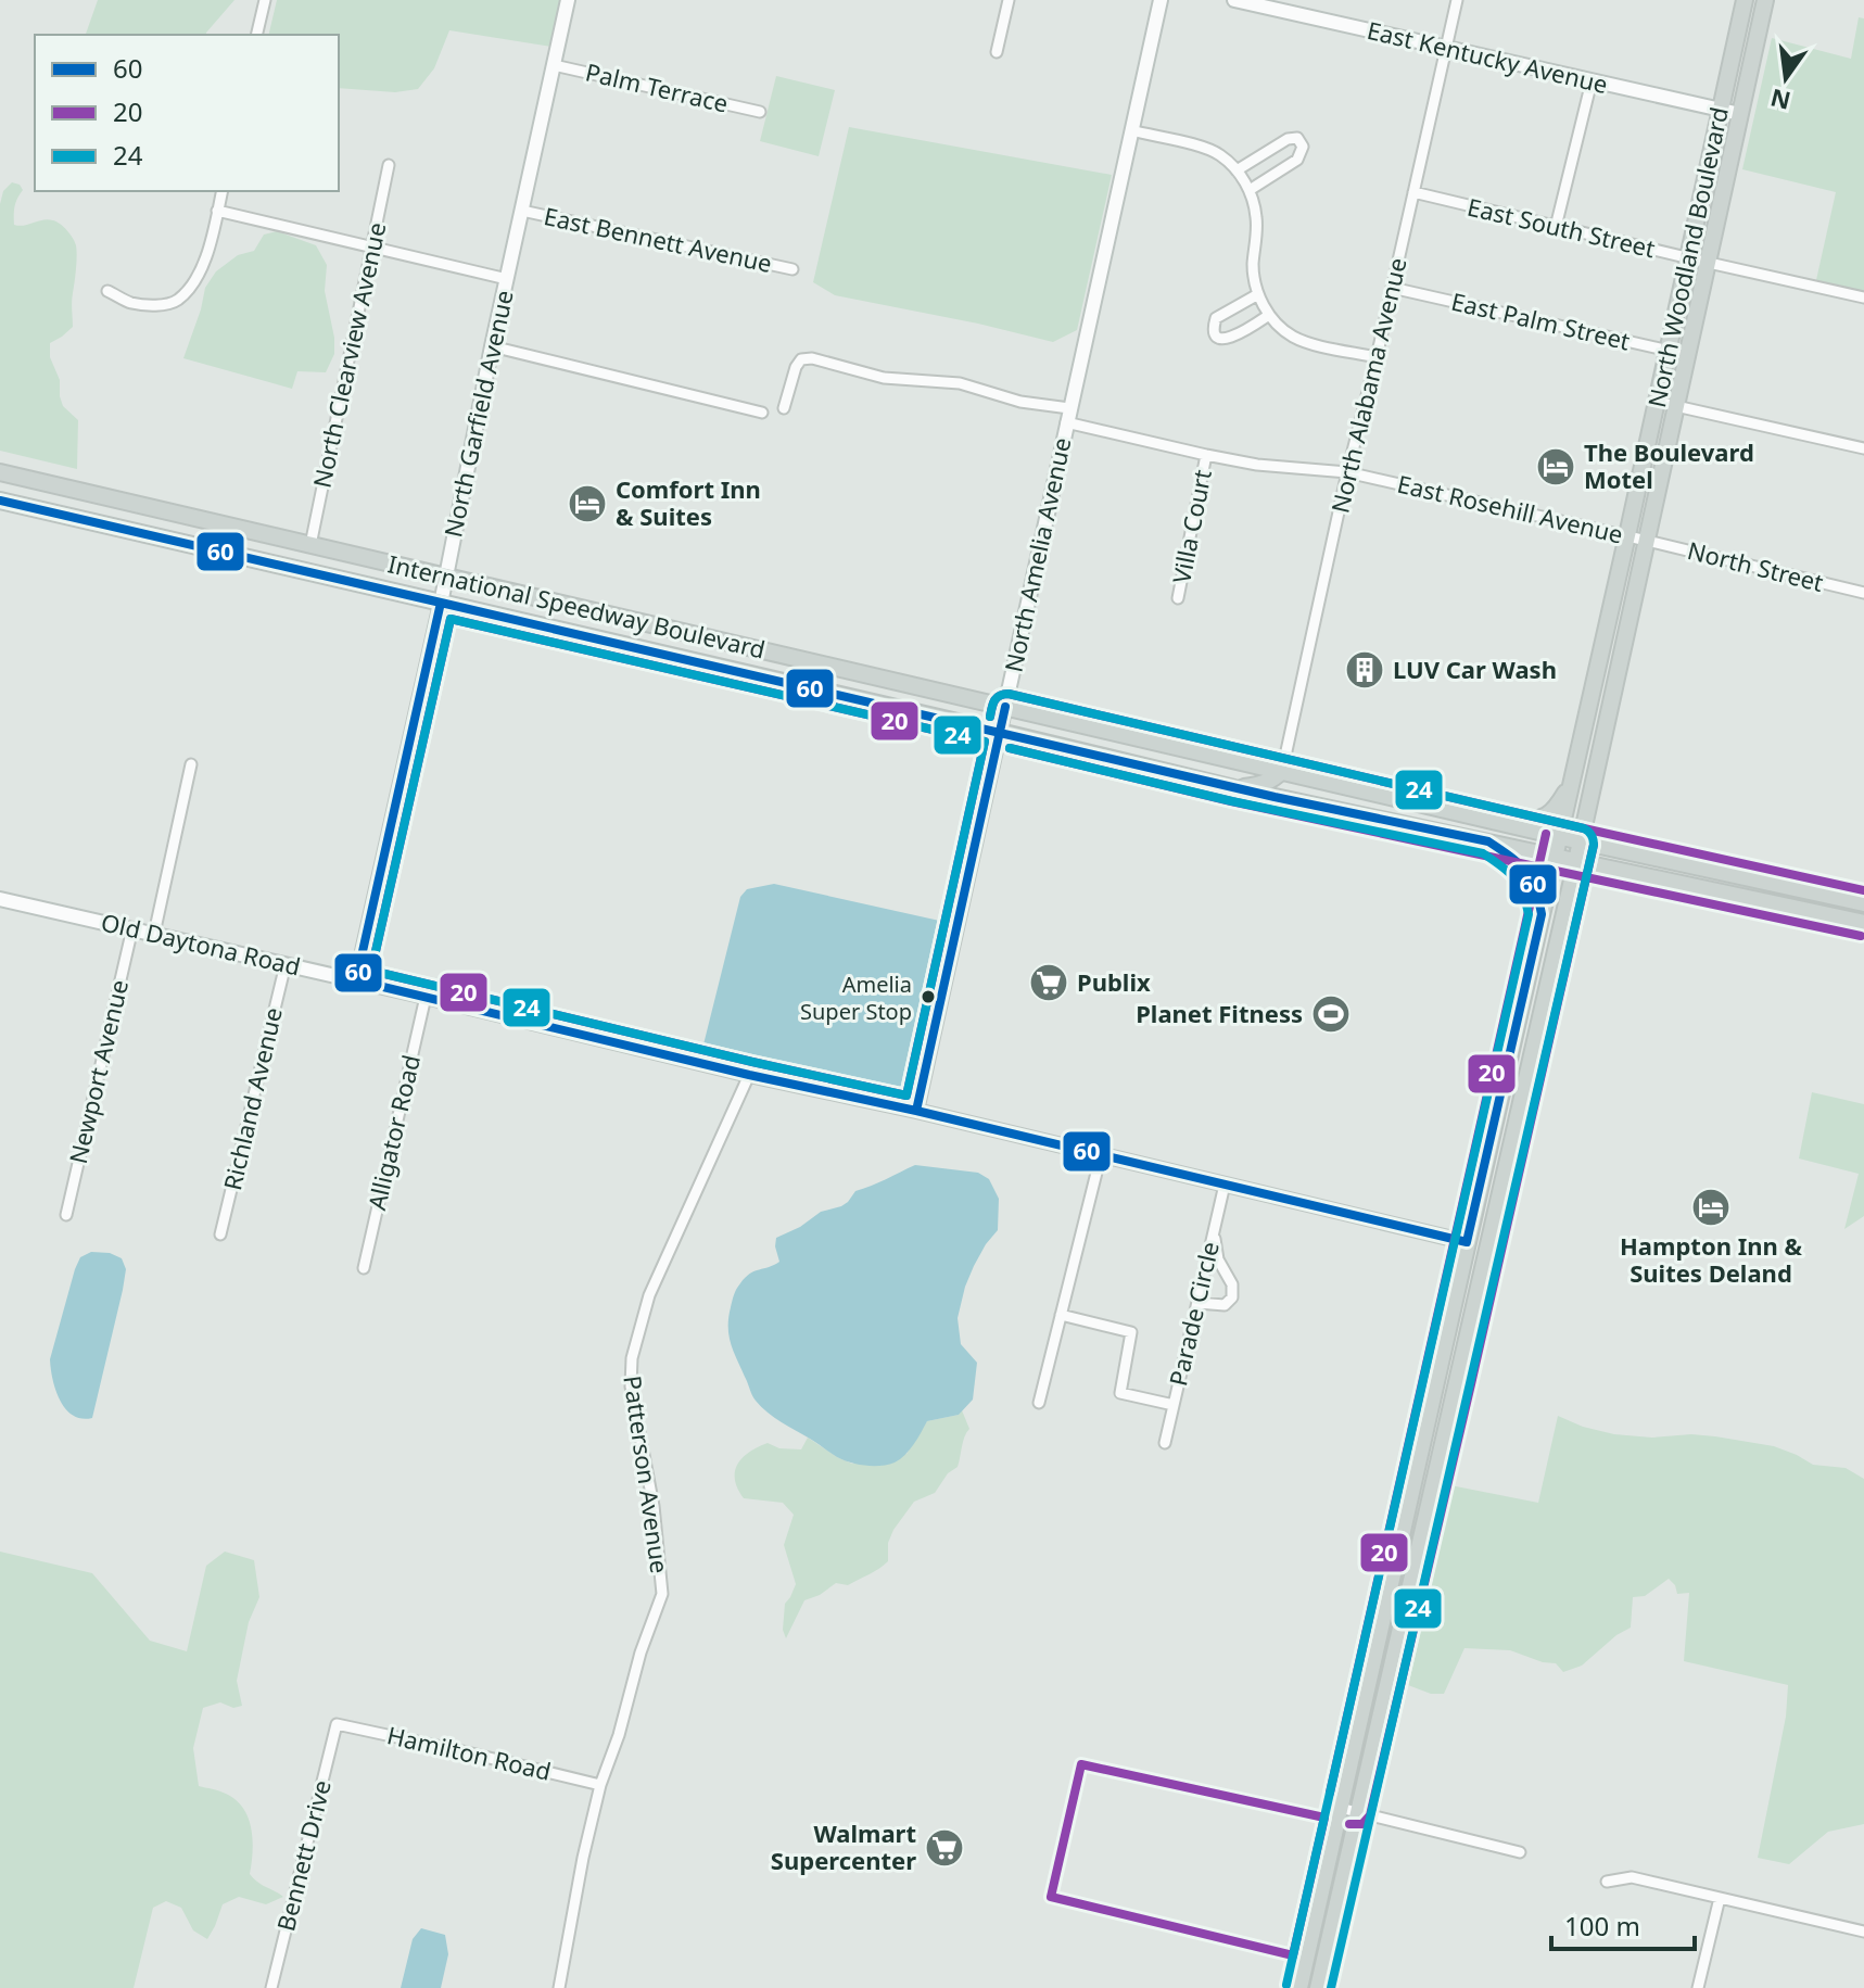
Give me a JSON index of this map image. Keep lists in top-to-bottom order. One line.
{"streets":{"main road":["North Woodland Boulevard","International Speedway Boulevard"],"street":["East Kentucky Avenue","Palm Terrace","East South Street","East Bennett Avenue","East Palm Street","North Clearview Avenue","North Alabama Avenue","North Garfield Avenue","East Rosehill Avenue","Villa Court","North Amelia Avenue","North Street","Old Daytona Road","Newport Avenue","Richland Avenue","Alligator Road","Parade Circle","Patterson Avenue","Hamilton Road","Bennett Drive"]},"crossings":[["East Kentucky Avenue","North Woodland Boulevard"],["East Kentucky Avenue","North Alabama Avenue"],["Palm Terrace","North Garfield Avenue"],["East South Street","North Woodland Boulevard"],["East South Street","North Alabama Avenue"],["East Bennett Avenue","North Garfield Avenue"],["North Woodland Boulevard","East Palm Street"],["North Woodland Boulevard","East Rosehill Avenue"],["North Woodland Boulevard","North Street"],["North Woodland Boulevard","International Speedway Boulevard"],["North Woodland Boulevard","Old Daytona Road"],["East Palm Street","North Alabama Avenue"],["North Clearview Avenue","International Speedway Boulevard"],["North Alabama Avenue","East Rosehill Avenue"],["North Alabama Avenue","International Speedway Boulevard"],["North Garfield Avenue","International Speedway Boulevard"],["North Garfield Avenue","Old Daytona Road"],["East Rosehill Avenue","Villa Court"],["East Rosehill Avenue","North Amelia Avenue"],["East Rosehill Avenue","North Street"],["North Amelia Avenue","International Speedway Boulevard"],["North Amelia Avenue","Old Daytona Road"],["Old Daytona Road","Newport Avenue"],["Old Daytona Road","Richland Avenue"],["Old Daytona Road","Alligator Road"],["Old Daytona Road","Parade Circle"],["Old Daytona Road","Patterson Avenue"],["Patterson Avenue","Hamilton Road"],["Hamilton Road","Bennett Drive"]],"places":{"hotel":["The Boulevard Motel","Comfort Inn & Suites","Hampton Inn & Suites Deland"],"building":["LUV Car Wash"],"supermarket":["Publix","Walmart Supercenter"],"other":["Amelia Super Stop"],"sports":["Planet Fitness"]},"lines":["transit line 60","transit line 20","transit line 24"],"legend":["60","20","24"],"scale_bar":"100 m","north":"bottom"}
